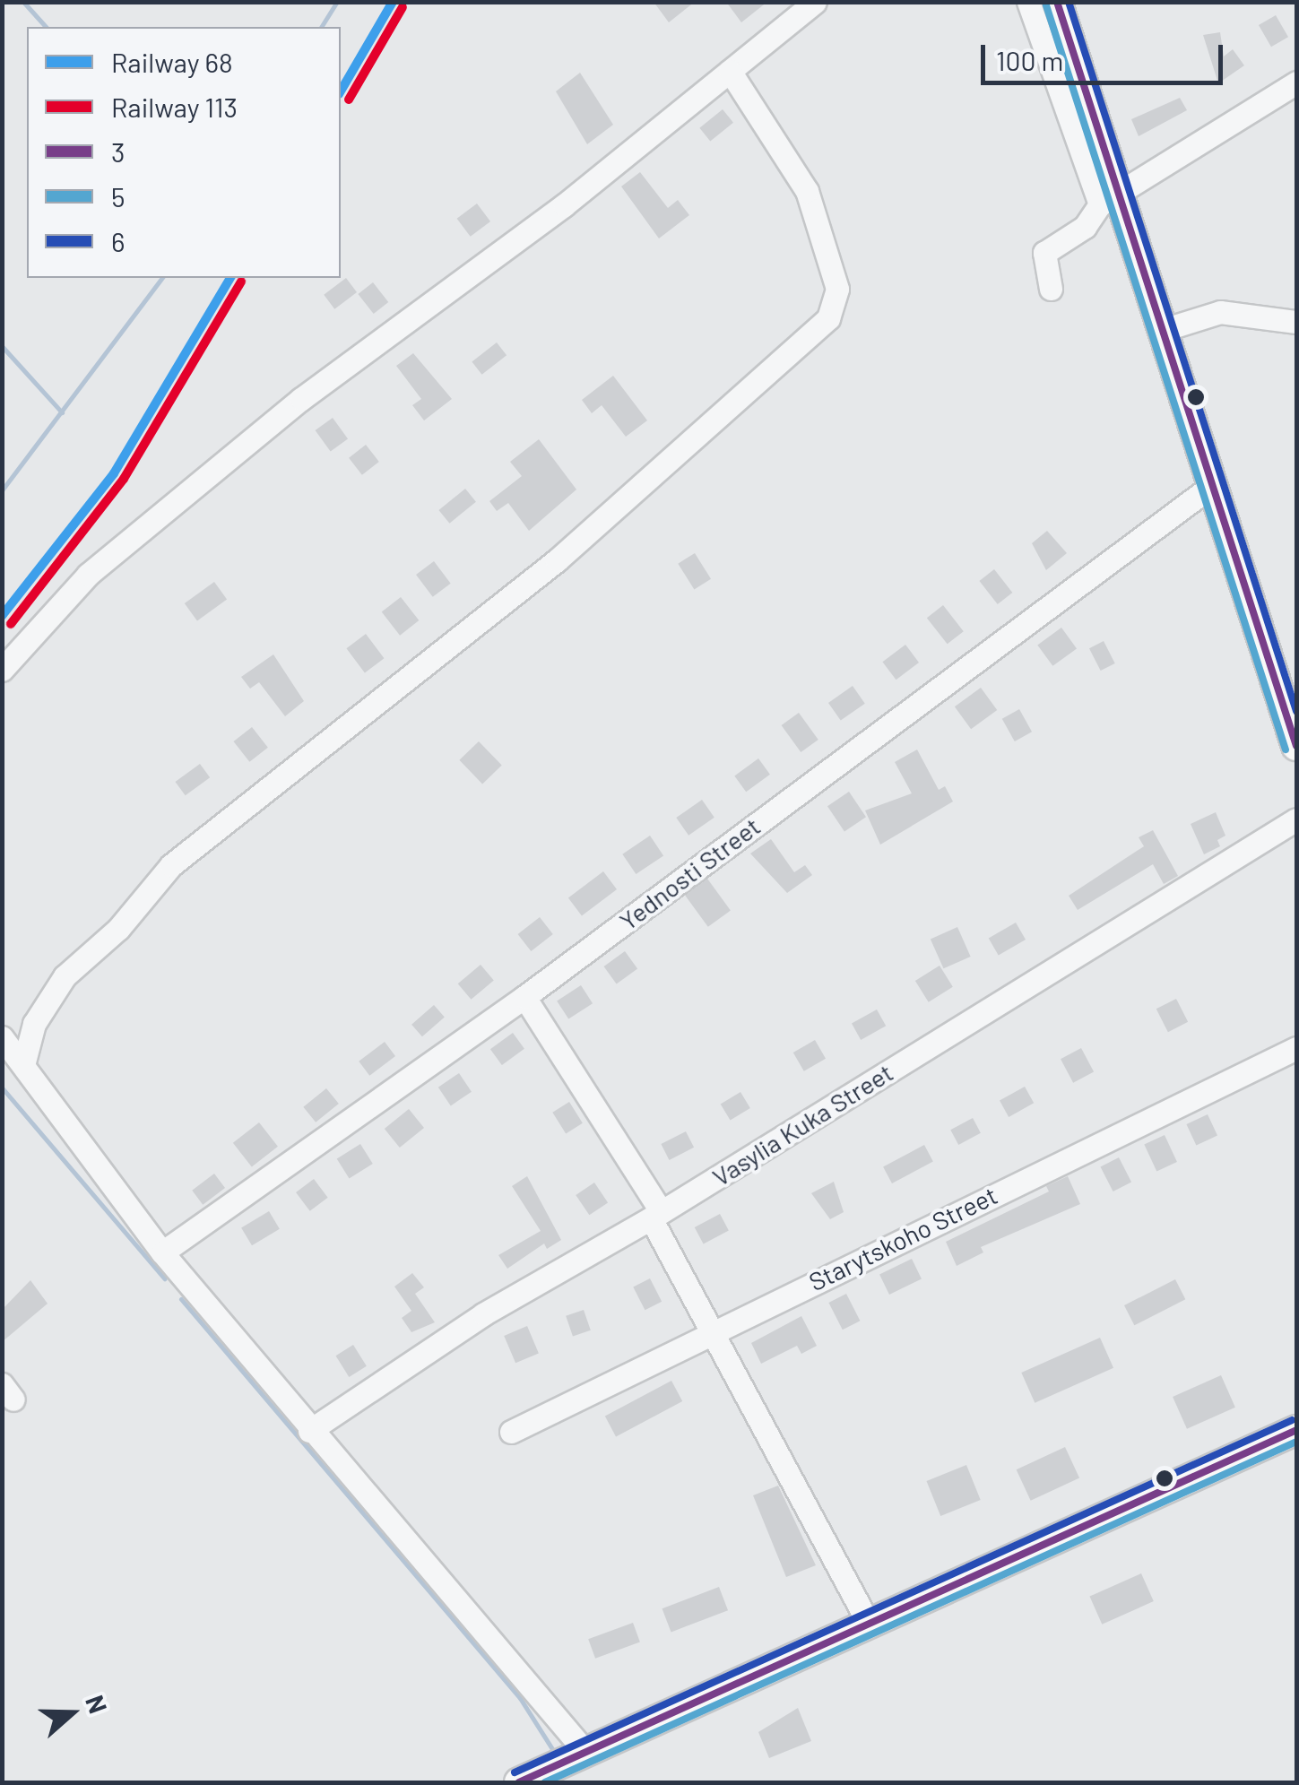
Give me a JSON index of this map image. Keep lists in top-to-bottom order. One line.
{"streets":{"street":["Yednosti Street","Vasylia Kuka Street","Starytskoho Street"]},"lines":["rail line 68","transit line 3","transit line 6","transit line 5","rail line 113"],"legend":["Railway 68","Railway 113","3","5","6"],"scale_bar":"100 m","north":"right"}
